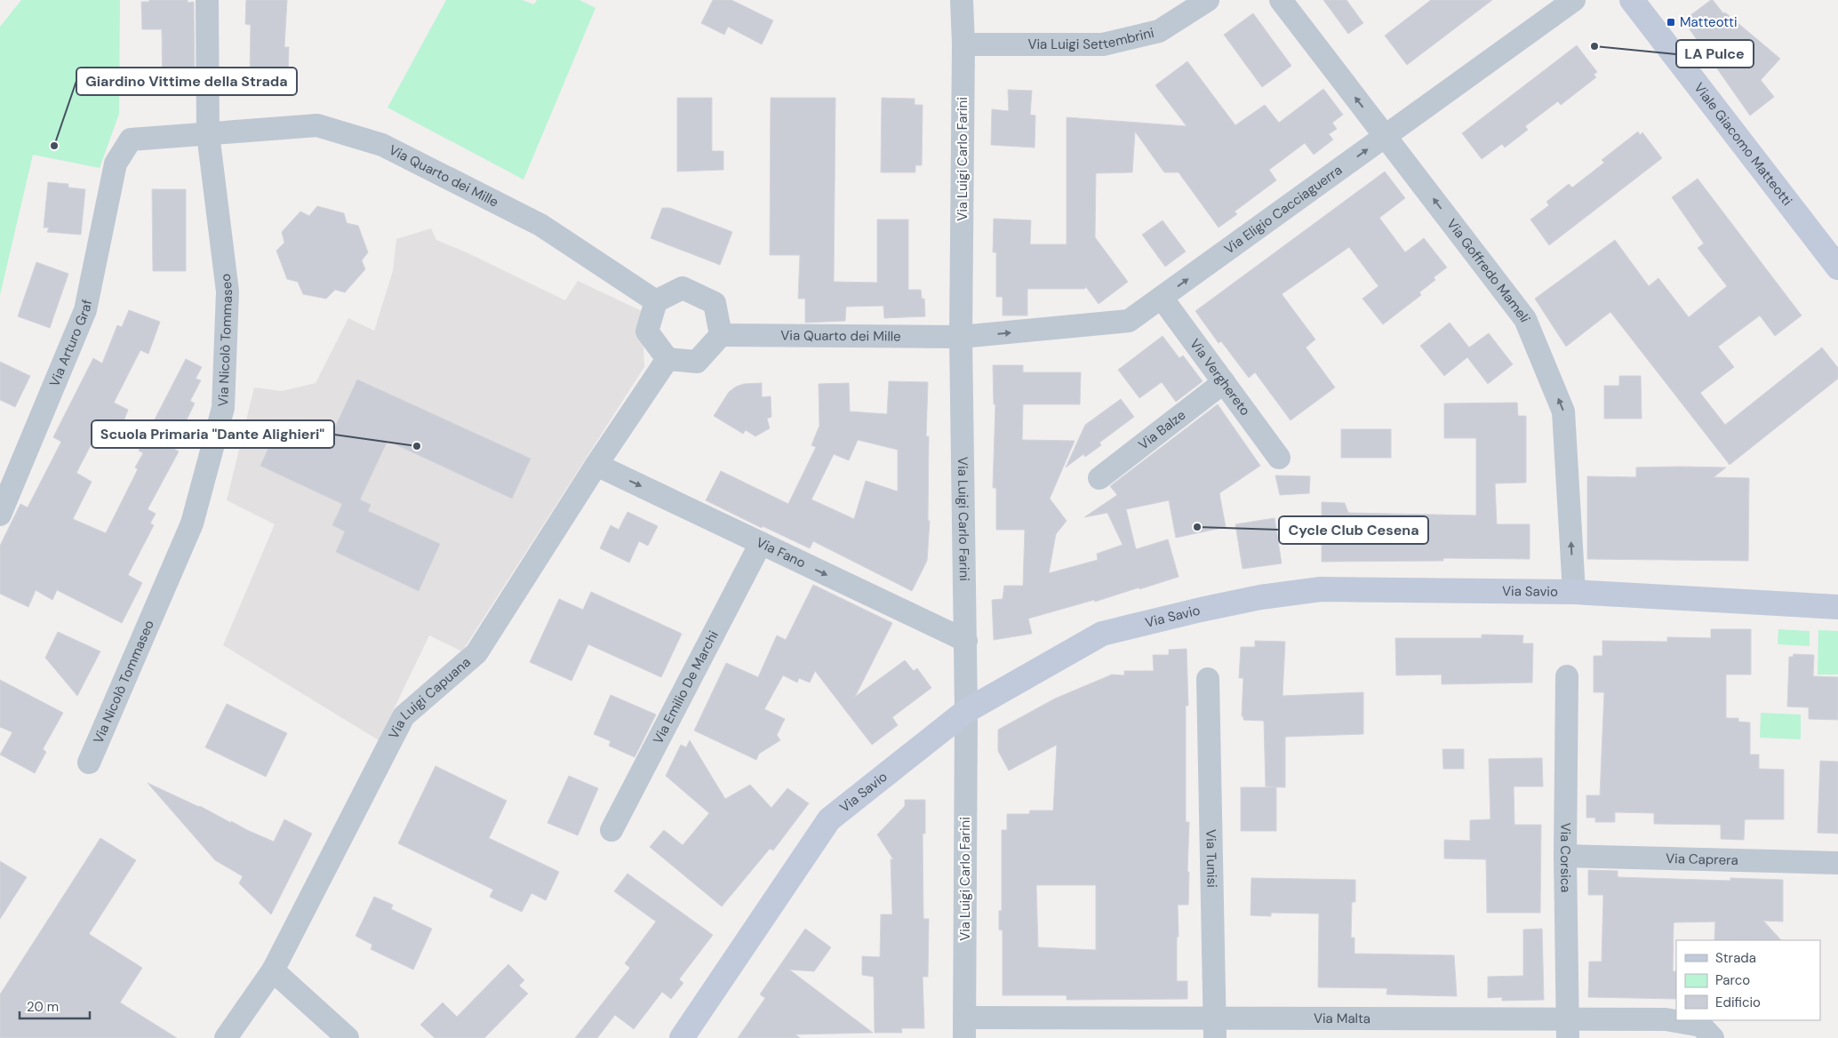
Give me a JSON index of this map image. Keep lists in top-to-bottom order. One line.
{"streets":{"street":["Via Luigi Settembrini","Viale Giacomo Matteotti","Via Luigi Carlo Farini","Via Quarto dei Mille","Via Eligio Cacciaguerra","Via Goffredo Mameli","Via Nicolò Tommaseo","Via Arturo Graf","Via Verghereto","Via Balze","Via Fano","Via Savio","Via Emilio De Marchi","Via Luigi Capuana","Via Corsica","Via Tunisi","Via Caprera","Via Malta"]},"crossings":[["Via Luigi Settembrini","Via Luigi Carlo Farini"],["Via Luigi Carlo Farini","Via Quarto dei Mille"],["Via Luigi Carlo Farini","Via Eligio Cacciaguerra"],["Via Luigi Carlo Farini","Via Fano"],["Via Luigi Carlo Farini","Via Savio"],["Via Luigi Carlo Farini","Via Malta"],["Via Quarto dei Mille","Via Eligio Cacciaguerra"],["Via Quarto dei Mille","Via Nicolò Tommaseo"],["Via Quarto dei Mille","Via Arturo Graf"],["Via Quarto dei Mille","Via Luigi Capuana"],["Via Eligio Cacciaguerra","Via Goffredo Mameli"],["Via Eligio Cacciaguerra","Via Verghereto"],["Via Goffredo Mameli","Via Savio"],["Via Verghereto","Via Balze"],["Via Fano","Via Emilio De Marchi"],["Via Fano","Via Luigi Capuana"],["Via Corsica","Via Caprera"],["Via Corsica","Via Malta"],["Via Tunisi","Via Malta"]],"one_way":["Via Eligio Cacciaguerra","Via Goffredo Mameli","Via Fano"],"places":{"transit":["Matteotti"],"other":["LA Pulce","Giardino Vittime della Strada","Scuola Primaria \"Dante Alighieri\"","Cycle Club Cesena"]},"legend":["Strada","Parco","Edificio"],"scale_bar":"20 m"}
